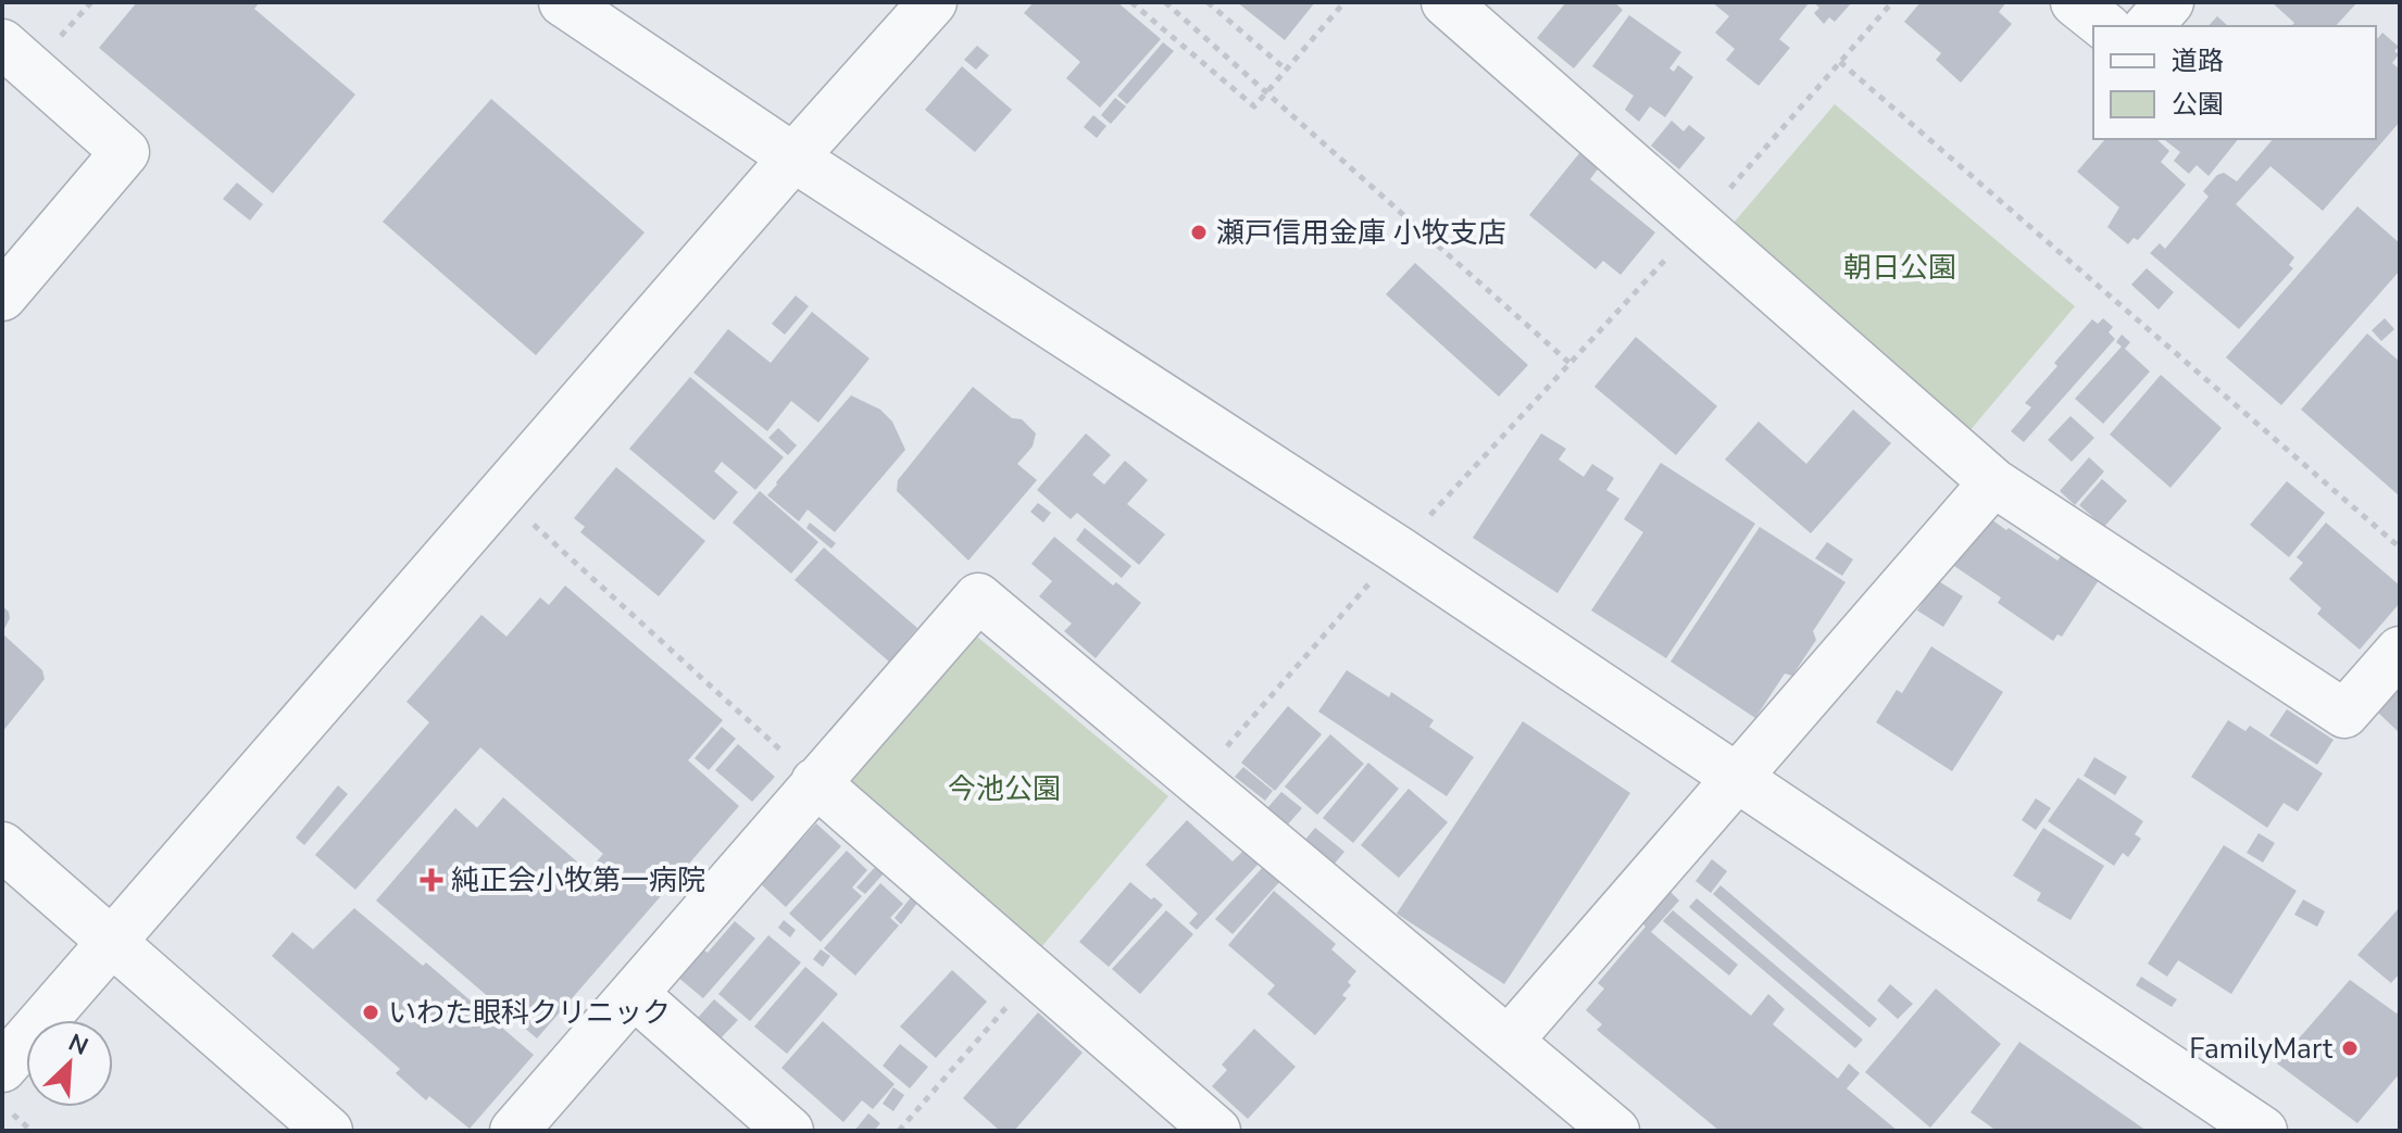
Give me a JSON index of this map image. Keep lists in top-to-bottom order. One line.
{"parks":["朝日公園","今池公園"],"places":{"other":["瀬戸信用金庫 小牧支店","いわた眼科クリニック","FamilyMart"],"health":["純正会小牧第一病院"]},"legend":["道路","公園"],"north":"top right"}
